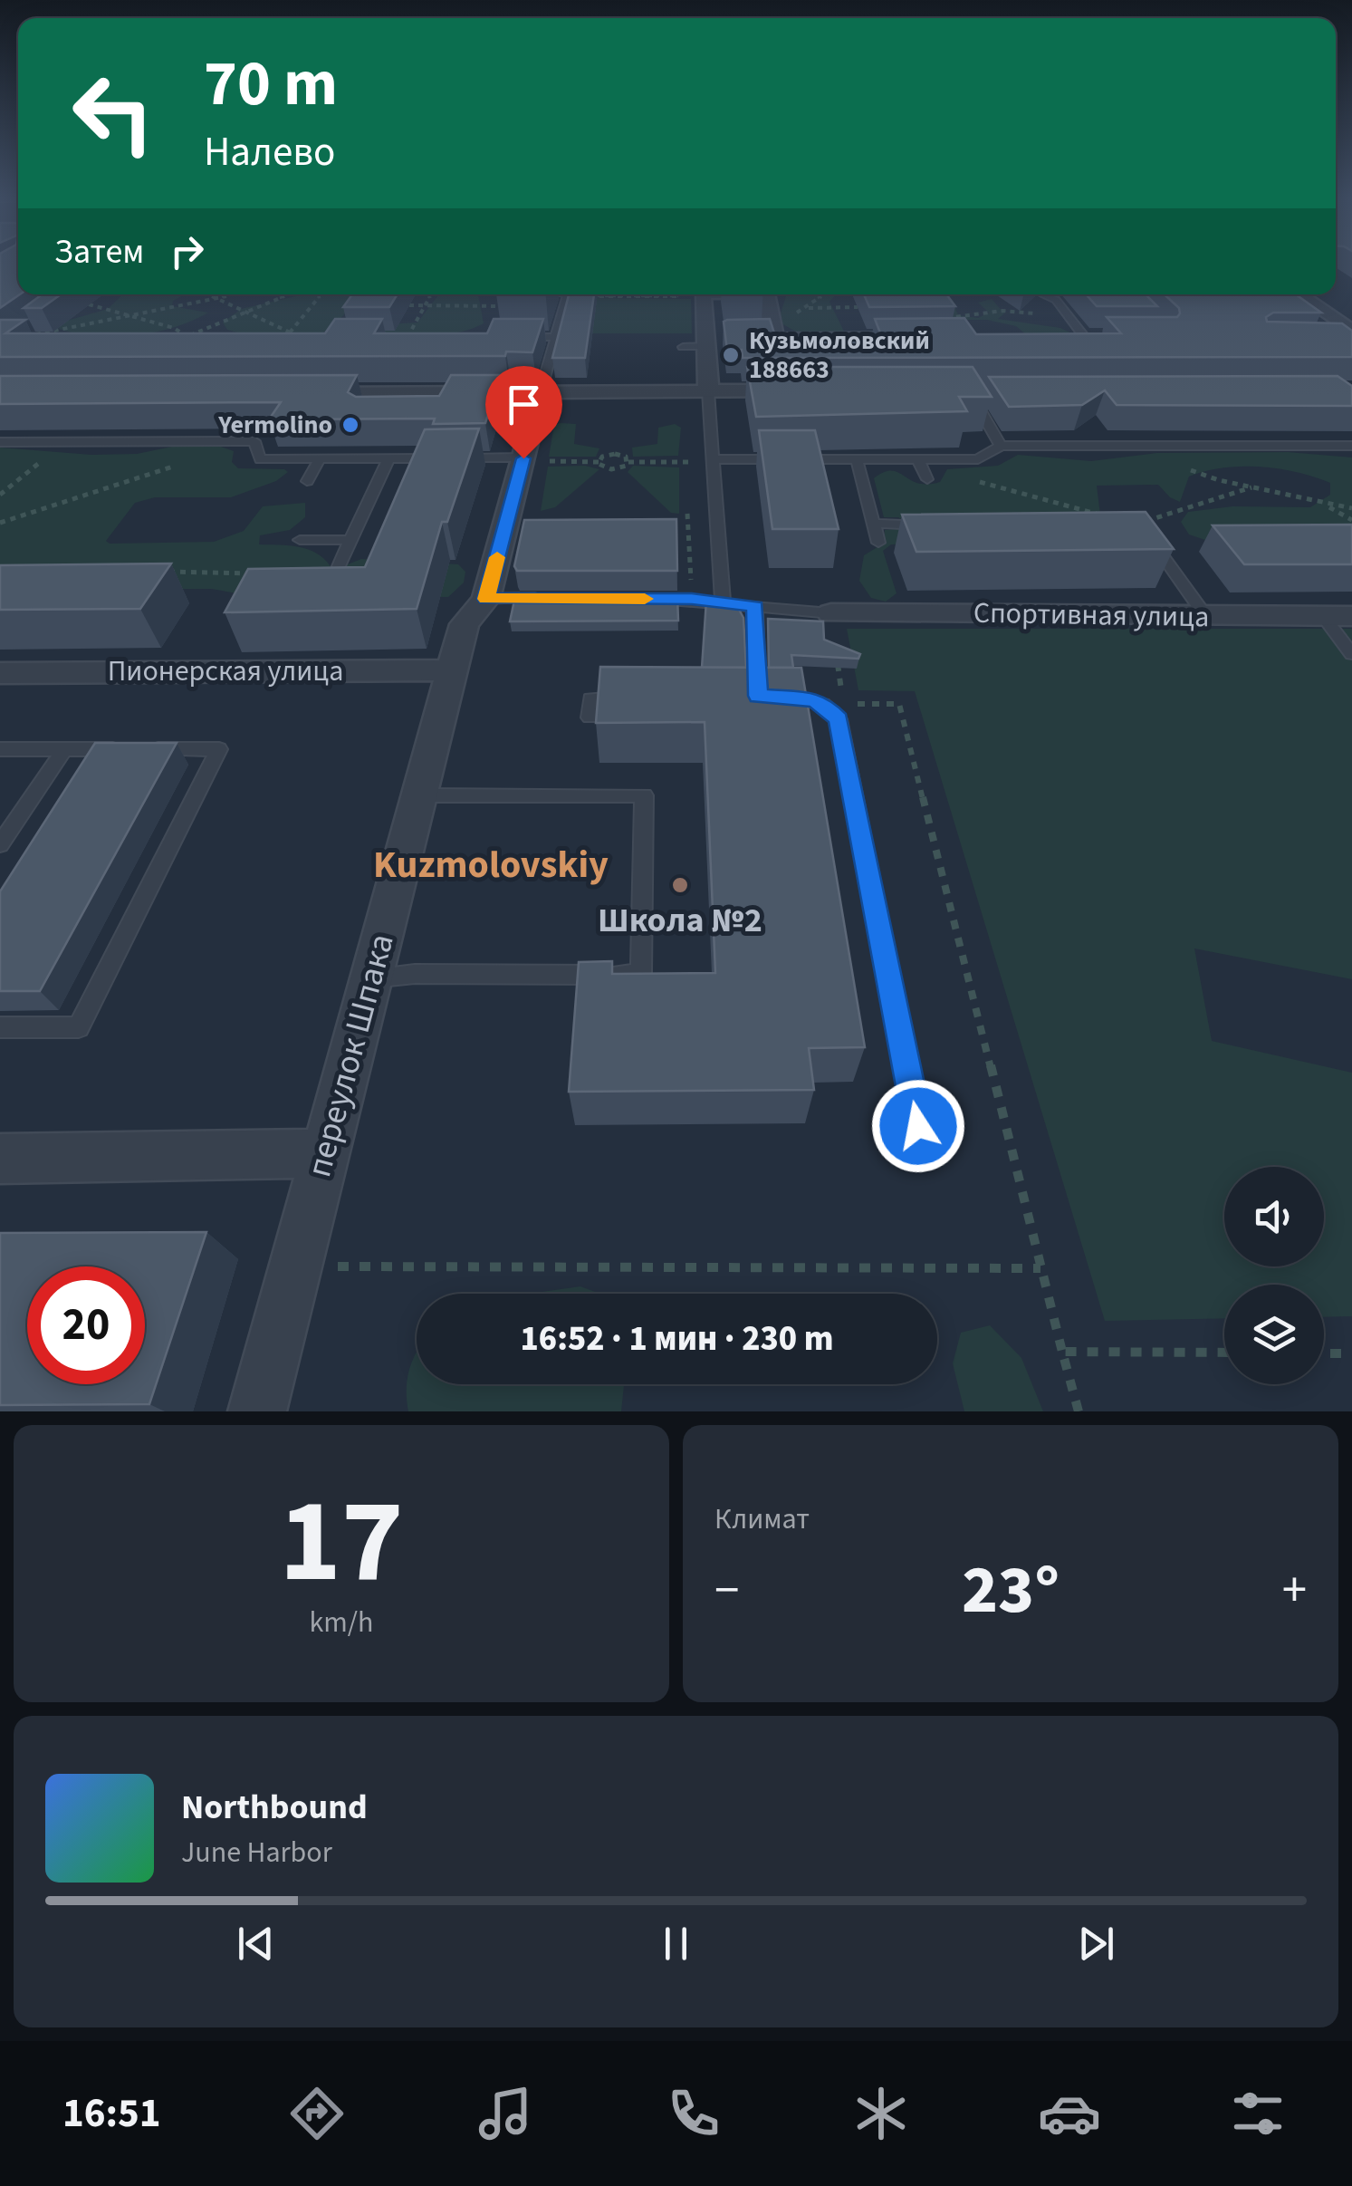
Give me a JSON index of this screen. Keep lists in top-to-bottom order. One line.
{"streets":{"street":["Спортивная улица","Пионерская улица","переулок Шпака"]},"crossings":[["Пионерская улица","переулок Шпака"]],"districts":["Kuzmolovskiy"],"places":["Кузьмоловский 188663","Yermolino","Школа №2"],"page":{"turn":["70 m","Налево"],"then":"Затем","limit":"20","trip":"16:52 · 1 мин · 230 m","tile":[["17","km/h"],"Климат"],"heat":["−","23°","+"],"song":["Northbound","June Harbor"],"tabs":"16:51"}}
